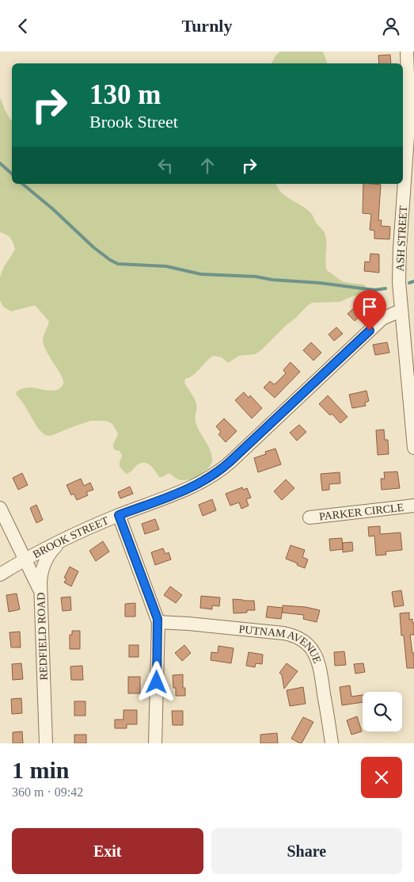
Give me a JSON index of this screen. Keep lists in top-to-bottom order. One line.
{"streets":{"street":["ASH STREET","PARKER CIRCLE","BROOK STREET","REDFIELD ROAD","PUTNAM AVENUE"]},"crossings":[["ASH STREET","BROOK STREET"],["BROOK STREET","REDFIELD ROAD"]],"page":{"header":"Turnly","turn":["130 m","Brook Street"],"heading":["1 min","360 m · 09:42"],"buttons":["Exit","Share"]}}
